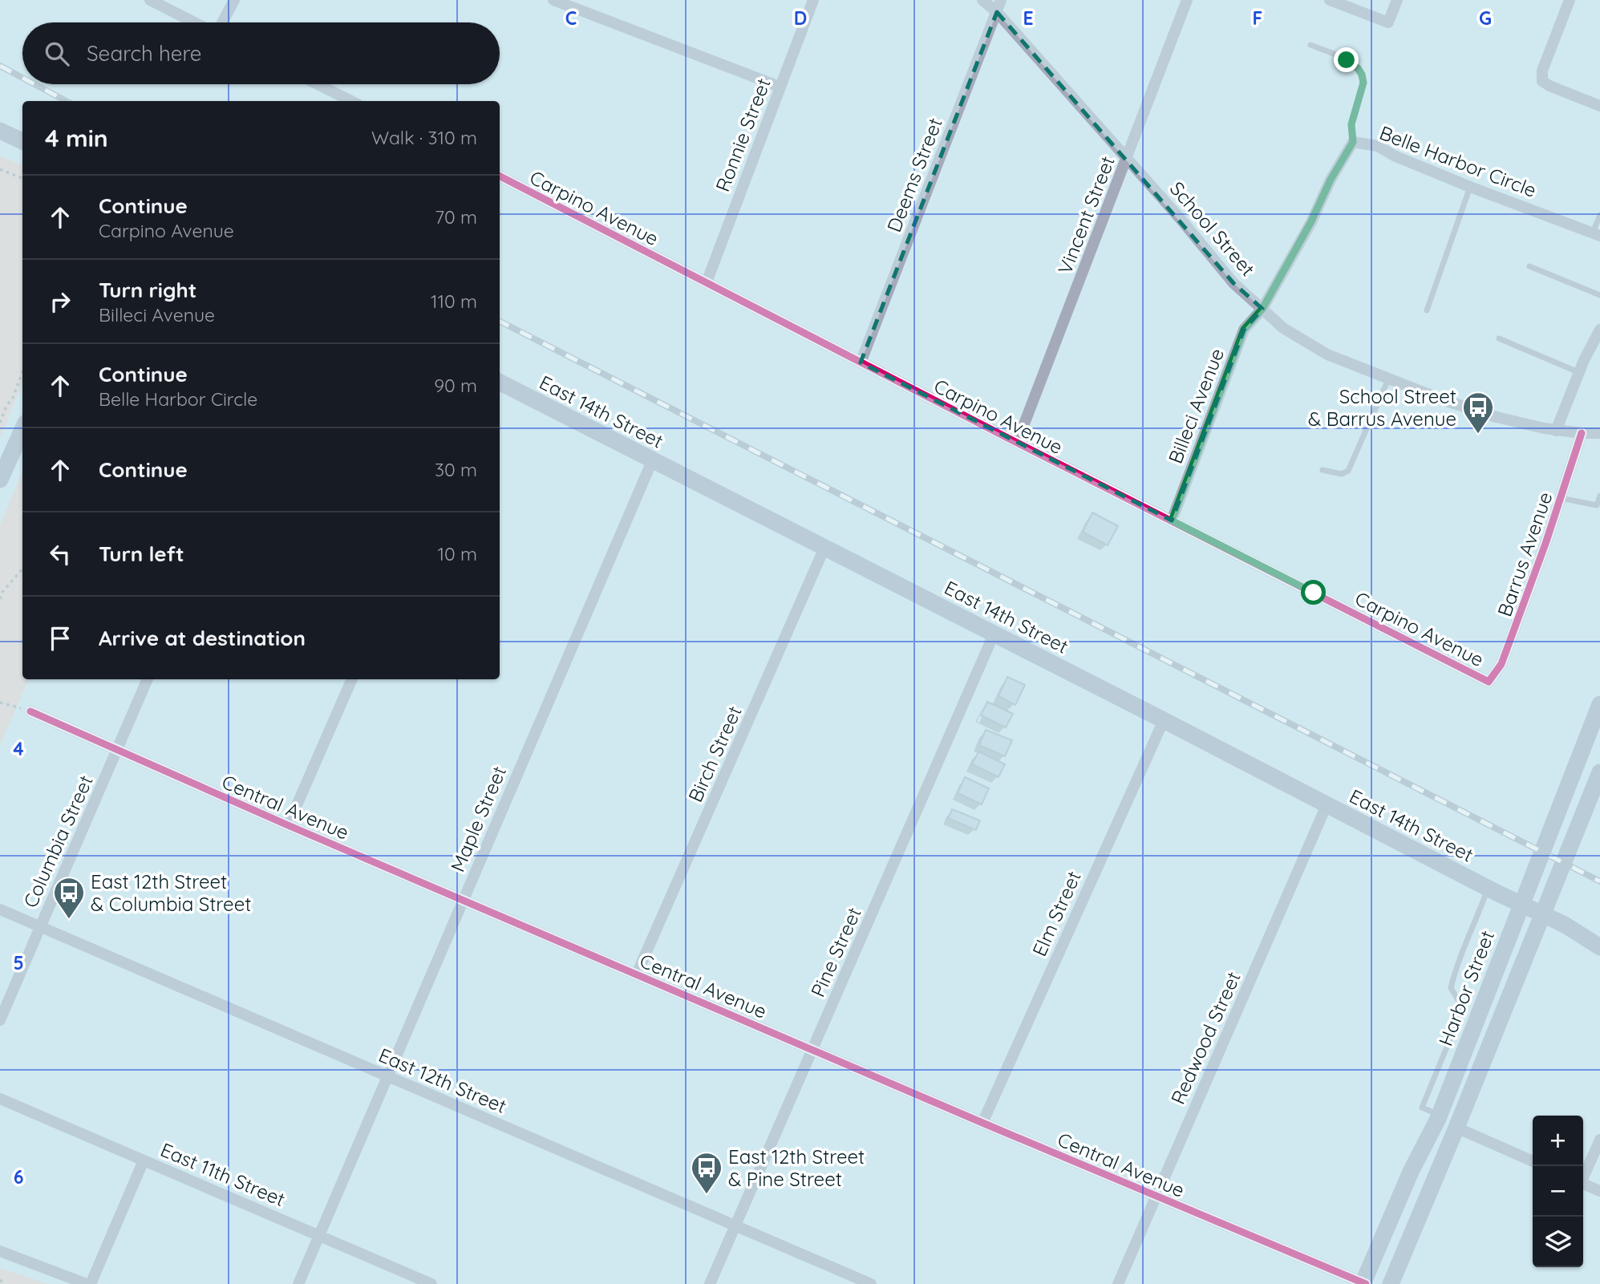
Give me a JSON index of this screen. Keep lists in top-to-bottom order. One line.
{"streets":{"street":["Ronnie Street","Belle Harbor Circle","Deems Street","Carpino Avenue","Vincent Street","School Street","Billeci Avenue","East 14th Street","Barrus Avenue","Birch Street","Central Avenue","Maple Street","Columbia Street","Elm Street","Pine Street","Harbor Street","Redwood Street","East 12th Street","East 11th Street"]},"crossings":[["Ronnie Street","Carpino Avenue"],["Belle Harbor Circle","School Street"],["Belle Harbor Circle","Billeci Avenue"],["Deems Street","Carpino Avenue"],["Deems Street","School Street"],["Carpino Avenue","Vincent Street"],["Carpino Avenue","Billeci Avenue"],["Carpino Avenue","Barrus Avenue"],["Vincent Street","School Street"],["School Street","Billeci Avenue"],["School Street","Barrus Avenue"],["East 14th Street","Birch Street"],["East 14th Street","Maple Street"],["East 14th Street","Elm Street"],["East 14th Street","Pine Street"],["East 14th Street","Redwood Street"],["Birch Street","Central Avenue"],["Central Avenue","Maple Street"],["Central Avenue","Columbia Street"],["Central Avenue","Elm Street"],["Central Avenue","Pine Street"],["Central Avenue","Harbor Street"],["Central Avenue","Redwood Street"],["Maple Street","East 12th Street"],["Maple Street","East 11th Street"],["Columbia Street","East 12th Street"],["Pine Street","East 12th Street"]],"places":{"bus stop":["School Street & Barrus Avenue","East 12th Street & Columbia Street","East 12th Street & Pine Street"]},"page":{"search":"Search here","heading":["4 min","Walk · 310 m"],"list":[["Continue","Carpino Avenue","70 m"],["Turn right","Billeci Avenue","110 m"],["Continue","Belle Harbor Circle","90 m"],["Continue","30 m"],["Turn left","10 m"],"Arrive at destination"],"map_buttons":["+","−"]},"grid":{"columns":["C","D","E","F","G"],"rows":["4","5","6"]}}
